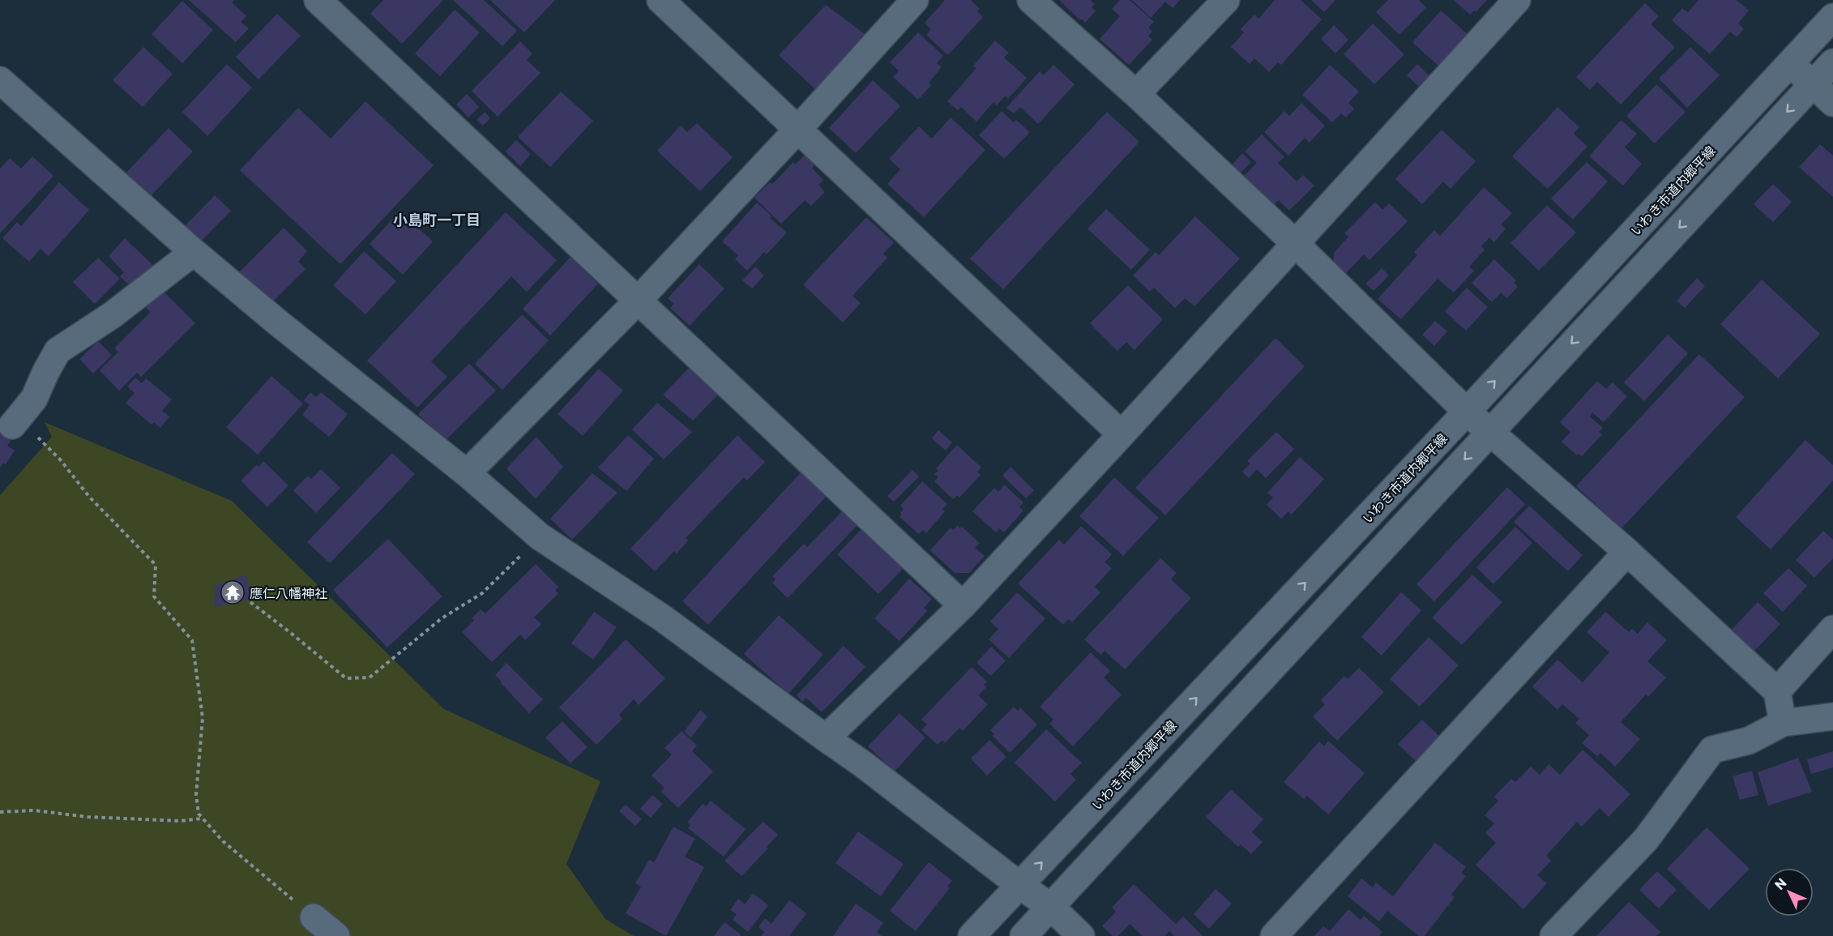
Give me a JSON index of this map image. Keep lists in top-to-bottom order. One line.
{"streets":{"street":["いわき市道内郷平線"]},"districts":["小島町一丁目"],"places":{"temple":["應仁八幡神社"]},"north":"top left"}
